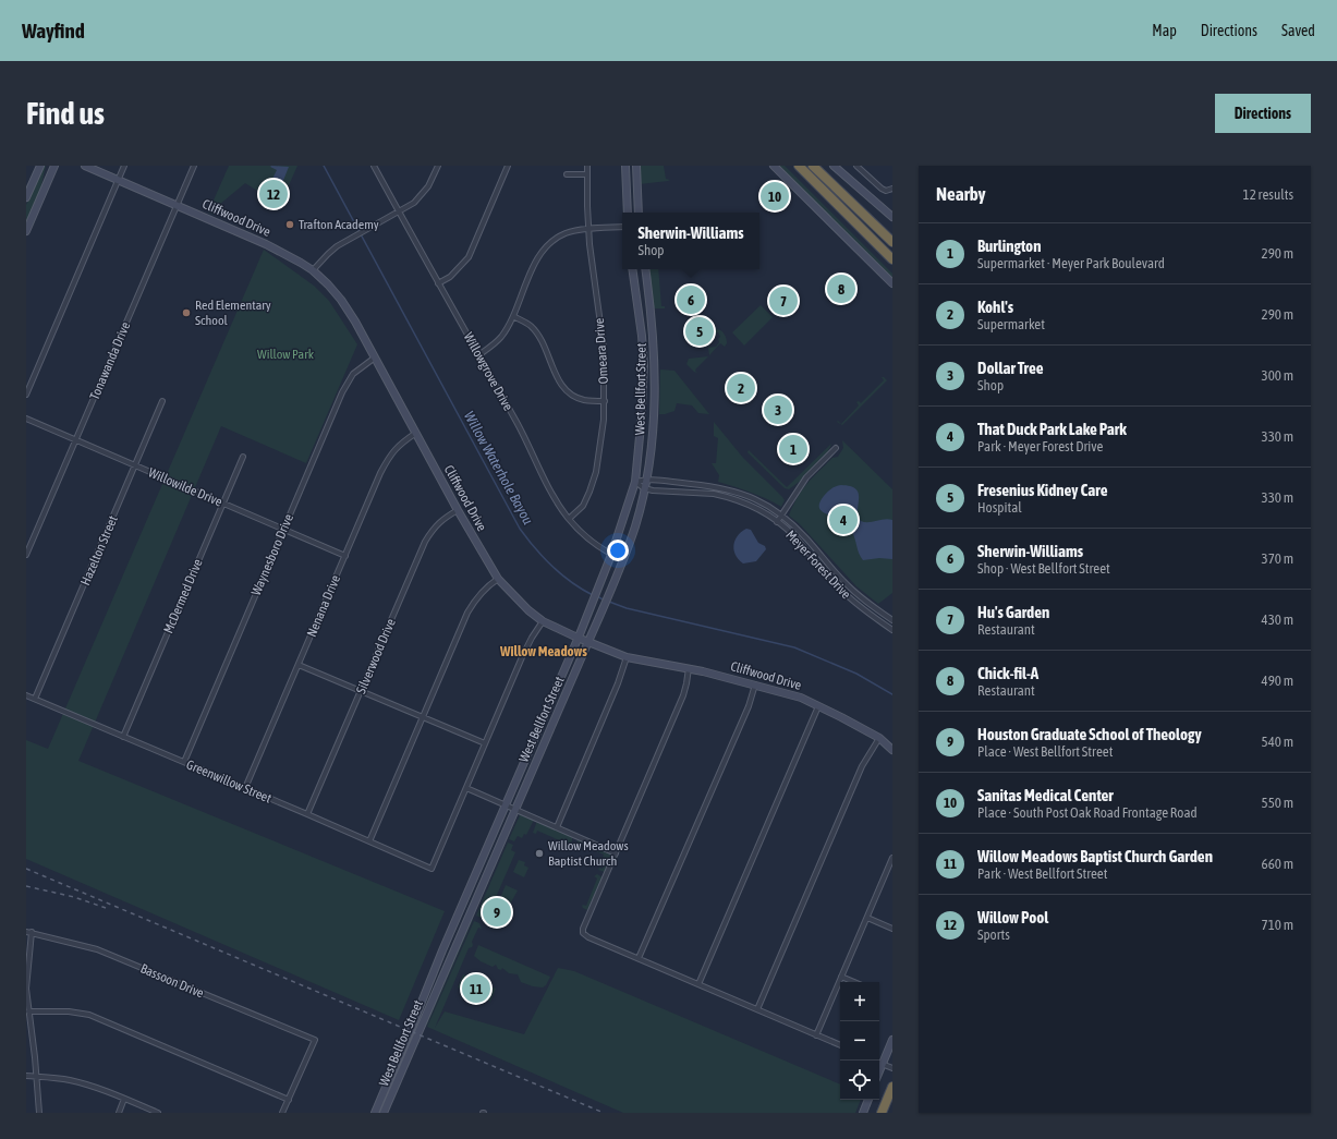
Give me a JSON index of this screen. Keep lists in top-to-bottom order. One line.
{"streets":{"main road":["Cliffwood Drive","West Bellfort Street"],"street":["Omeara Drive","Tonawanda Drive","Willowgrove Drive","Willowilde Drive","Hazelton Street","Waynesboro Drive","Meyer Forest Drive","McDermed Drive","Nenana Drive","Silverwood Drive","Greenwillow Street","Bassoon Drive"]},"crossings":[["Cliffwood Drive","Tonawanda Drive"],["Cliffwood Drive","West Bellfort Street"],["Cliffwood Drive","Waynesboro Drive"],["Cliffwood Drive","Nenana Drive"],["Cliffwood Drive","Silverwood Drive"],["Omeara Drive","Willowgrove Drive"],["Tonawanda Drive","Willowilde Drive"],["Willowgrove Drive","West Bellfort Street"],["West Bellfort Street","Meyer Forest Drive"],["Willowilde Drive","Hazelton Street"],["Willowilde Drive","Waynesboro Drive"],["Willowilde Drive","McDermed Drive"],["Willowilde Drive","Nenana Drive"],["Hazelton Street","Greenwillow Street"],["Waynesboro Drive","Greenwillow Street"],["McDermed Drive","Greenwillow Street"],["Nenana Drive","Greenwillow Street"],["Silverwood Drive","Greenwillow Street"]],"districts":["Willow Meadows"],"water":["Willow Waterhole Bayou"],"parks":["Willow Park"],"places":["Trafton Academy","Red Elementary School","Willow Meadows Baptist Church"],"page":{"header":"Wayfind","nav":["Map","Directions","Saved"],"buttons":"Directions","title":"Find us","heading":["Nearby","12 results"],"pins":["12","10","8","6","7","5","2","3","1","4","9","11"],"popup":["Sherwin-Williams","Shop"],"list":[{"mark":"1","name":"Burlington","note":"Supermarket · Meyer Park Boulevard","value":"290 m"},{"mark":"2","name":"Kohl's","note":"Supermarket","value":"290 m"},{"mark":"3","name":"Dollar Tree","note":"Shop","value":"300 m"},{"mark":"4","name":"That Duck Park Lake Park","note":"Park · Meyer Forest Drive","value":"330 m"},{"mark":"5","name":"Fresenius Kidney Care","note":"Hospital","value":"330 m"},{"mark":"6","name":"Sherwin-Williams","note":"Shop · West Bellfort Street","value":"370 m"},{"mark":"7","name":"Hu's Garden","note":"Restaurant","value":"430 m"},{"mark":"8","name":"Chick-fil-A","note":"Restaurant","value":"490 m"},{"mark":"9","name":"Houston Graduate School of Theology","note":"Place · West Bellfort Street","value":"540 m"},{"mark":"10","name":"Sanitas Medical Center","note":"Place · South Post Oak Road Frontage Road","value":"550 m"},{"mark":"11","name":"Willow Meadows Baptist Church Garden","note":"Park · West Bellfort Street","value":"660 m"},{"mark":"12","name":"Willow Pool","note":"Sports","value":"710 m"}],"map_buttons":["+","−"]}}
